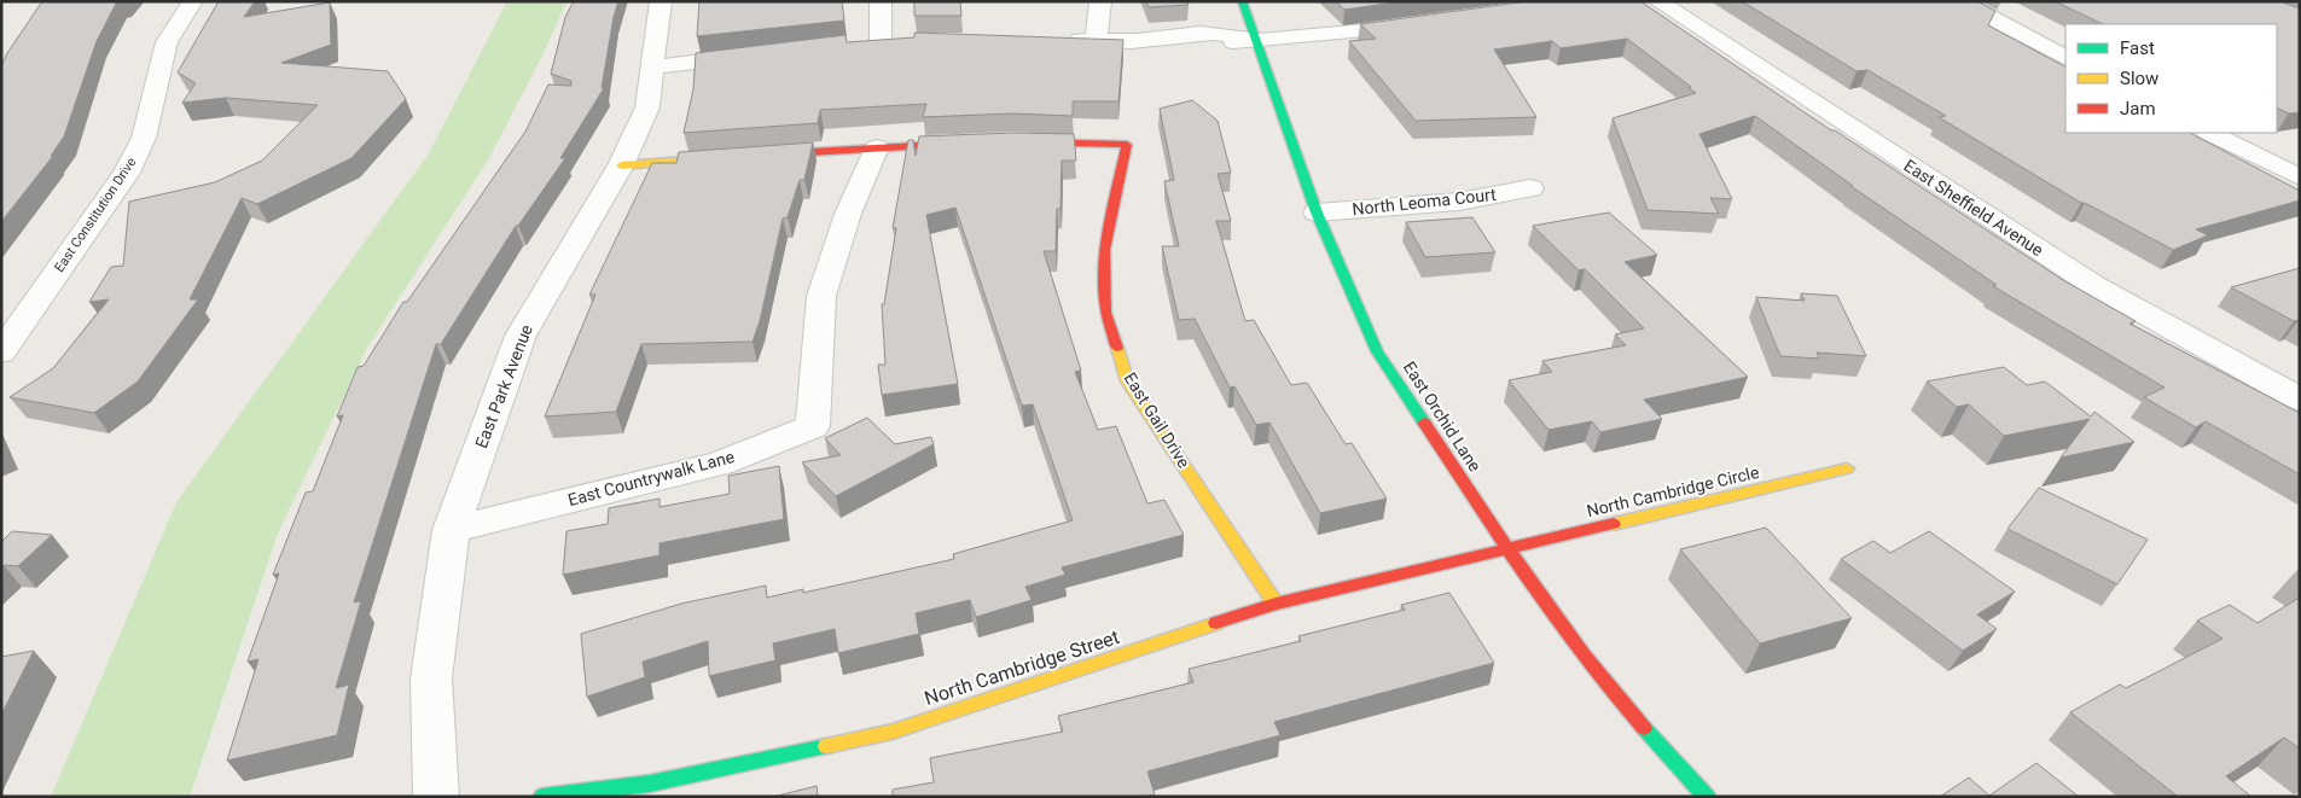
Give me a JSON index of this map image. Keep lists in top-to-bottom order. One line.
{"streets":{"street":["North Leoma Court","East Sheffield Avenue","East Constitution Drive","East Park Avenue","East Orchid Lane","East Gail Drive","East Countrywalk Lane","North Cambridge Circle","North Cambridge Street"]},"crossings":[["North Leoma Court","East Orchid Lane"],["East Park Avenue","East Countrywalk Lane"],["East Orchid Lane","North Cambridge Circle"],["East Orchid Lane","North Cambridge Street"],["East Gail Drive","North Cambridge Street"],["North Cambridge Circle","North Cambridge Street"]],"legend":["Fast","Slow","Jam"]}
